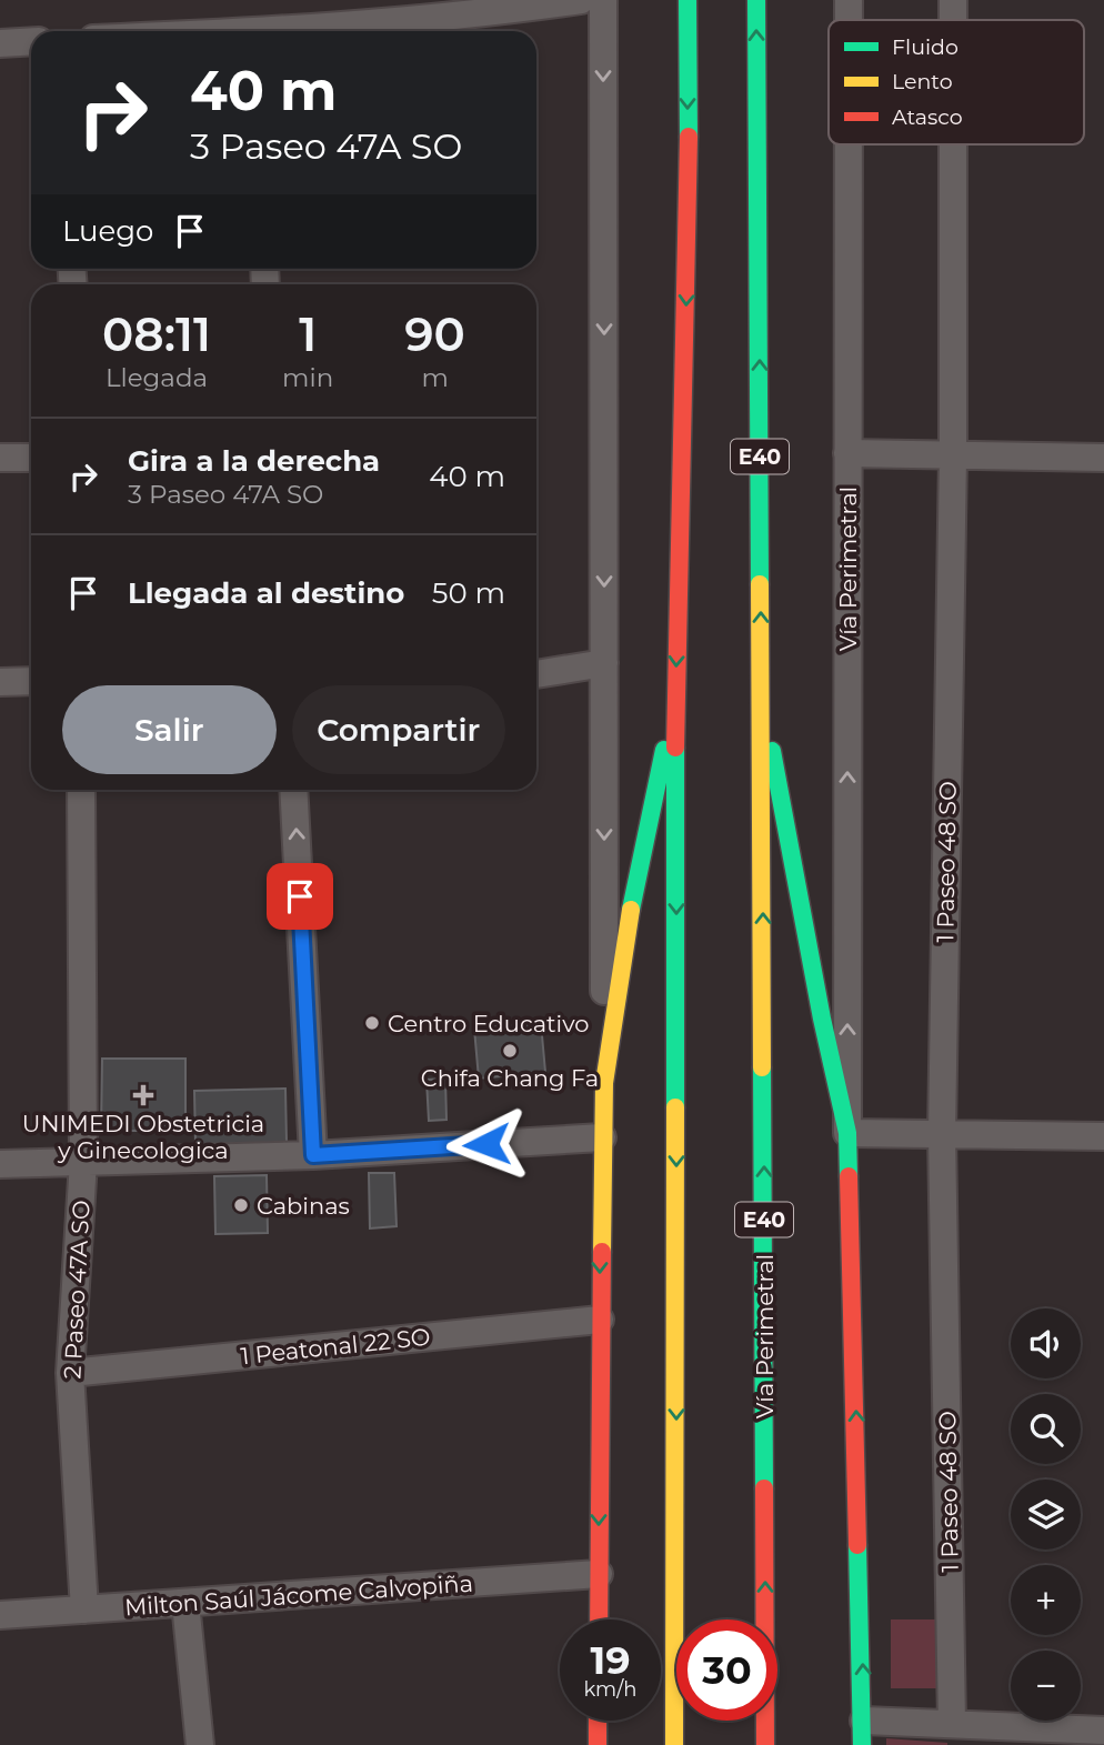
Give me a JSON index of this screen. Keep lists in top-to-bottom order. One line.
{"streets":{"main road":["E40","Vía Perimetral"],"street":["1 Paseo 48 SO","2 Paseo 47A SO","1 Peatonal 22 SO","Milton Saúl Jácome Calvopiña"]},"crossings":[["2 Paseo 47A SO","1 Peatonal 22 SO"],["2 Paseo 47A SO","Milton Saúl Jácome Calvopiña"]],"places":{"other":["Centro Educativo","Chifa Chang Fa","Cabinas"],"health":["UNIMEDI Obstetricia y Ginecologica"]},"legend":["Fluido","Lento","Atasco"],"page":{"turn":["40 m","3 Paseo 47A SO"],"then":"Luego","eta":["08:11","Llegada","1","min","90","m"],"list":[{"name":"Gira a la derecha","note":"3 Paseo 47A SO","value":"40 m"},{"name":"Llegada al destino","value":"50 m"}],"buttons":["Salir","Compartir"],"map_buttons":["+","−"],"speed":"19 km/h","limit":"30"}}
